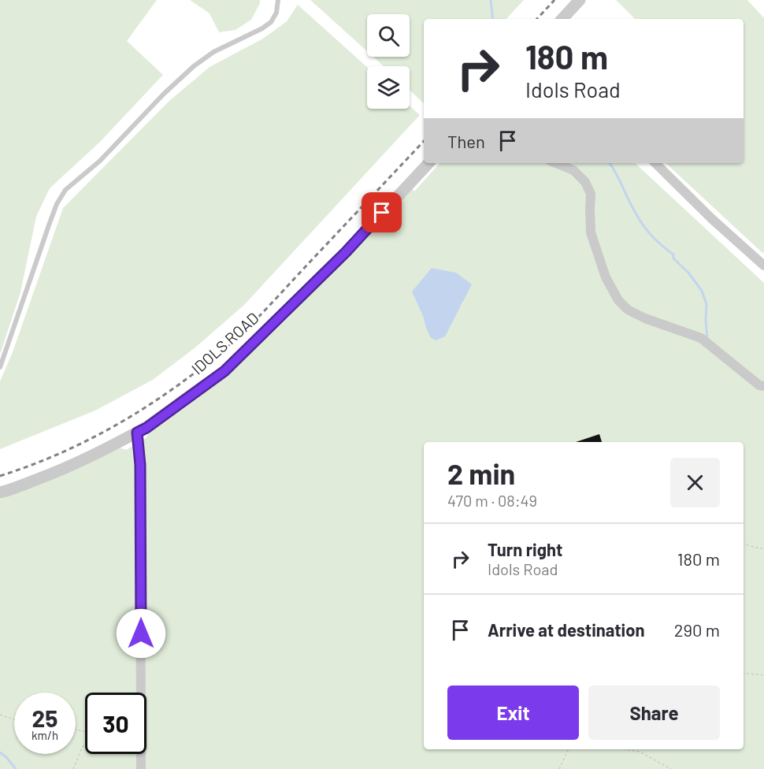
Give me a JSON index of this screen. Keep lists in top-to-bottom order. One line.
{"streets":{"street":["IDOLS ROAD"]},"page":{"turn":["180 m","Idols Road"],"then":"Then","heading":["2 min","470 m · 08:49"],"list":[{"name":"Turn right","note":"Idols Road","value":"180 m"},{"name":"Arrive at destination","value":"290 m"}],"buttons":["Exit","Share"],"speed":"25 km/h","limit":"30"}}
